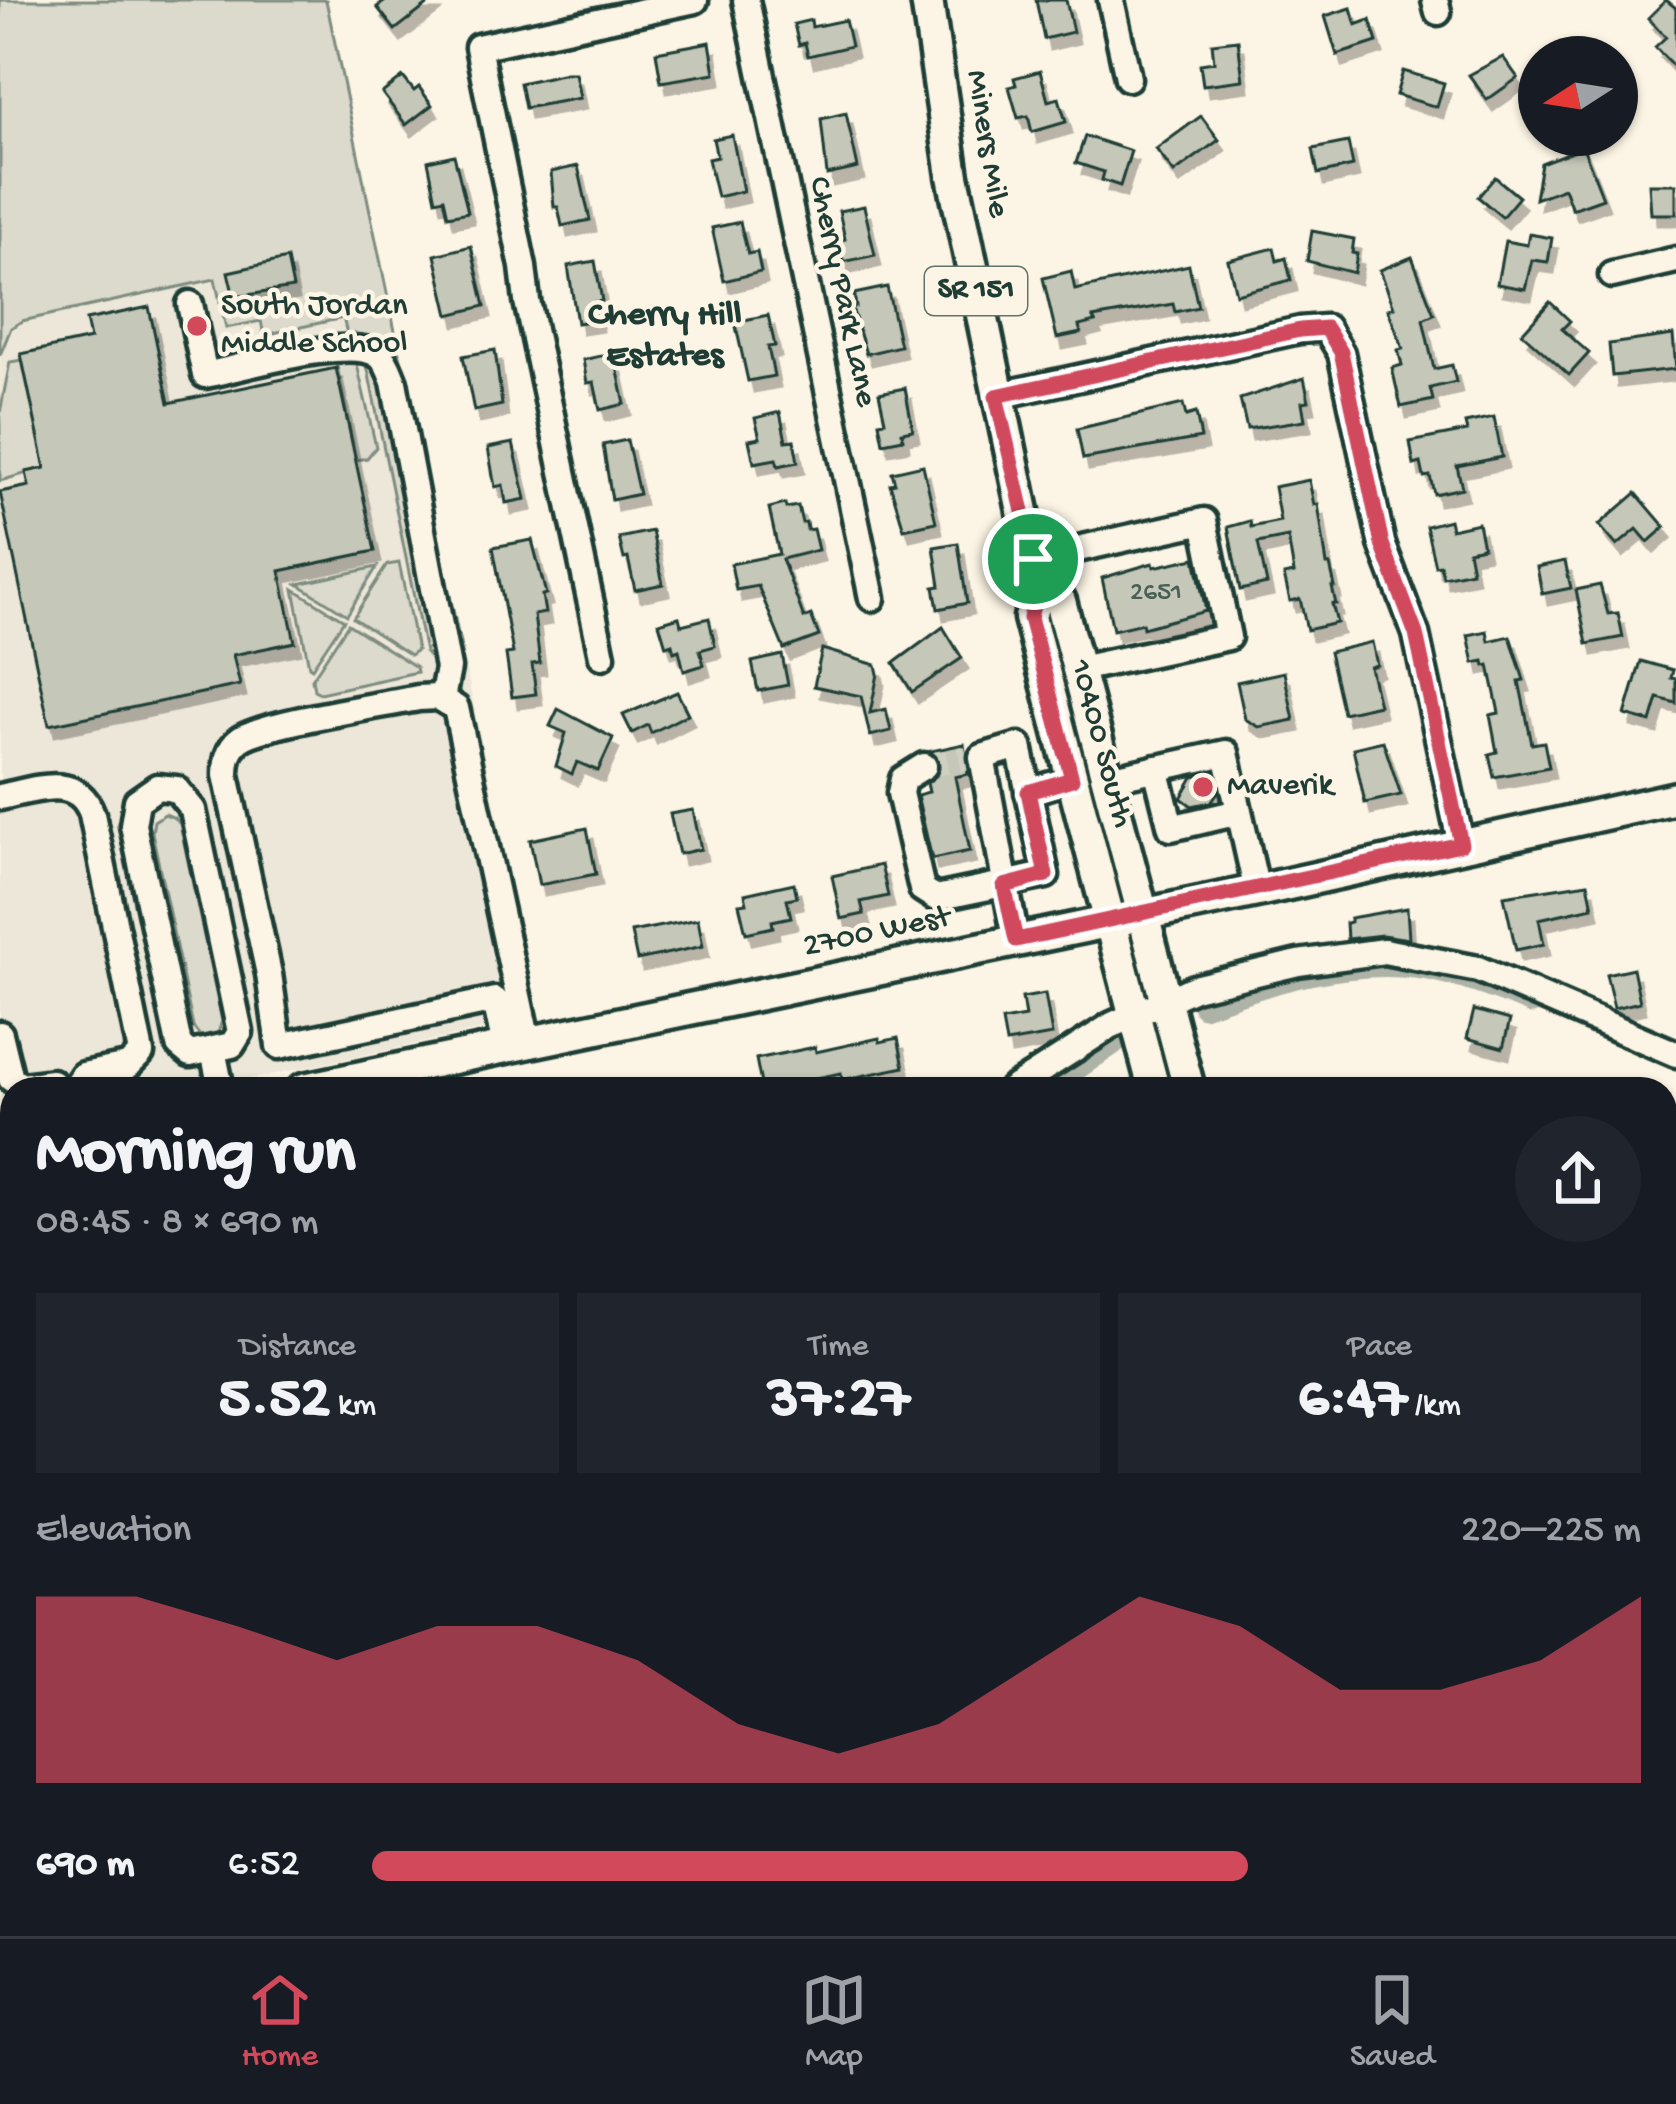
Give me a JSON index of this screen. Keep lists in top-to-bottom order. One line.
{"streets":{"main road":["Miners Mile","SR 151","10400 South","2700 West"],"street":["Cherry Park Lane"]},"crossings":[["Miners Mile","10400 South"],["SR 151","10400 South"],["SR 151","2700 West"],["10400 South","2700 West"]],"districts":["Cherry Hill Estates"],"places":["South Jordan Middle School","Maverik"],"house_numbers":["2651"],"north":"left","page":{"heading":["Morning run","08:45 · 8 × 690 m"],"stats":[["Distance","5.52 km"],["Time","37:27"],["Pace","6:47 /km"]],"chart":["Elevation","220–225 m"],"list":[{"name":"690 m","note":"6:52"}],"tabs":["Home","Map","Saved"]}}
